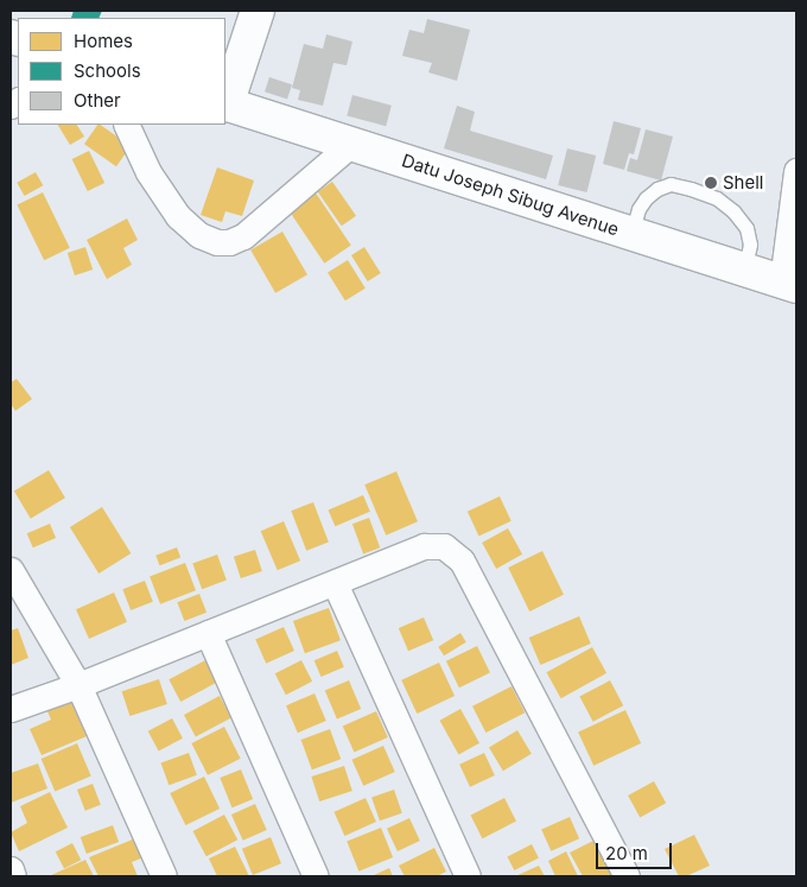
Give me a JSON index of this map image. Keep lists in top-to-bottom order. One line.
{"streets":{"main road":["Datu Joseph Sibug Avenue"]},"places":["Shell"],"legend":["Homes","Schools","Other"],"scale_bar":"20 m"}
